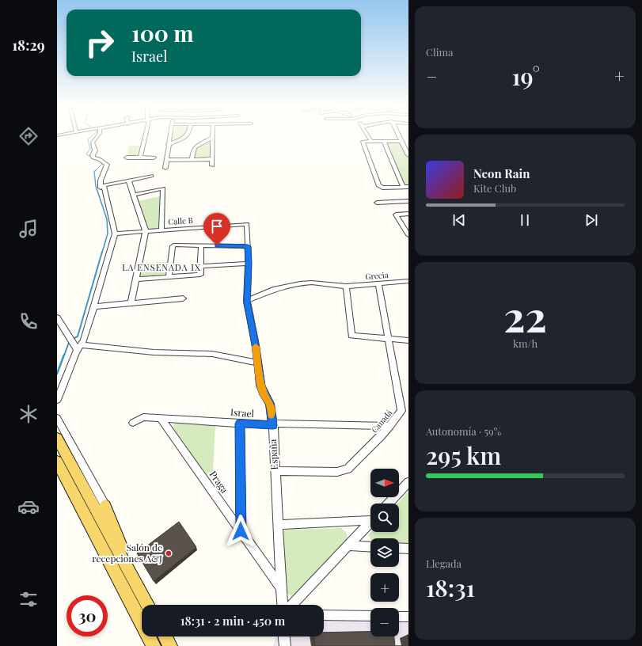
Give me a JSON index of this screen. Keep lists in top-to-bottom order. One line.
{"streets":{"street":["Calle B","Grecia","Israel","Canadá","España","Praga"]},"crossings":[["Calle B","España"],["Grecia","Canadá"],["Grecia","España"],["Israel","Canadá"],["Israel","España"],["Israel","Praga"],["Canadá","España"],["España","Praga"]],"districts":["LA ENSENADA IX"],"places":["Salón de recepciones A&J"],"north":"right","page":{"tabs":"18:29","tile":["Clima",["22","km/h"],["Autonomía · 59%","295 km"],["Llegada","18:31"]],"turn":["100 m","Israel"],"heat":["−","19°","+"],"song":["Neon Rain","Kite Club"],"map_buttons":["+","−"],"limit":"30","trip":"18:31 · 2 min · 450 m"}}
